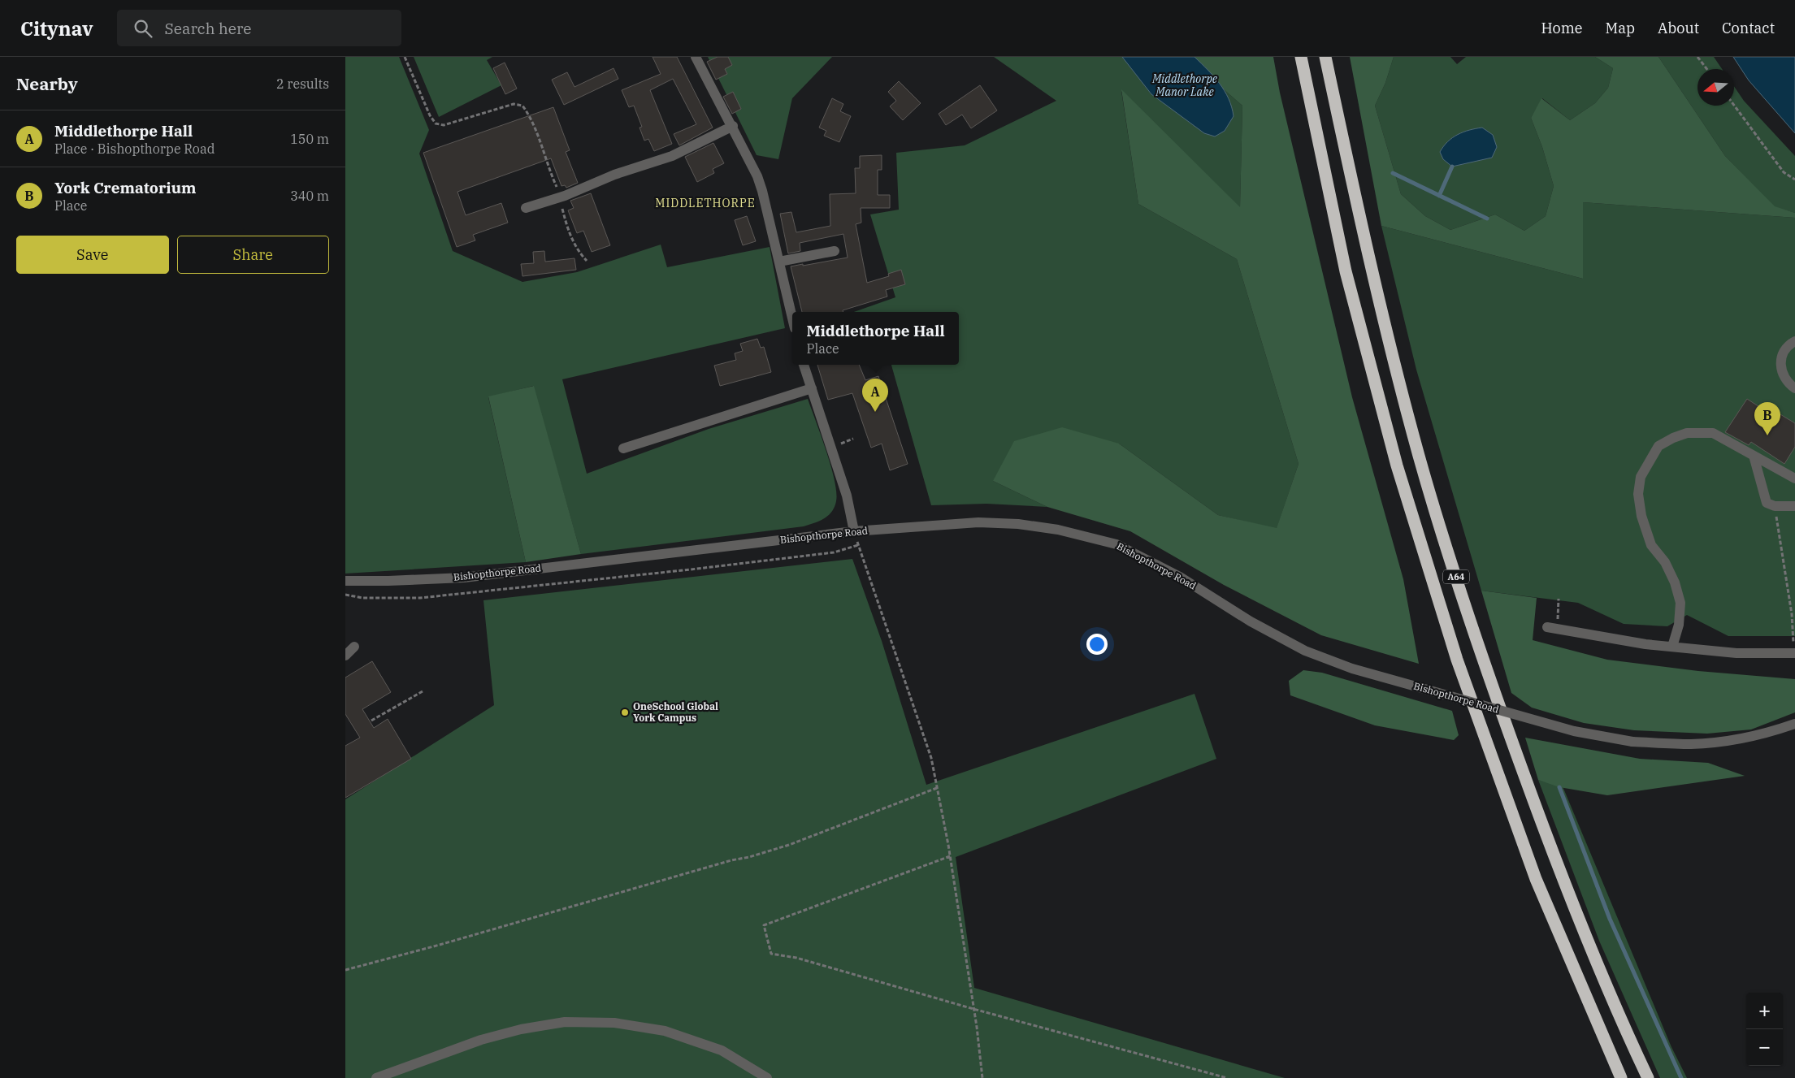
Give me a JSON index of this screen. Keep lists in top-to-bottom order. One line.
{"streets":{"highway":["A64"],"street":["Bishopthorpe Road"]},"districts":["MIDDLETHORPE"],"water":["Middlethorpe Manor Lake"],"places":["OneSchool Global York Campus"],"north":"left","page":{"header":"Citynav","search":"Search here","nav":["Home","Map","About","Contact"],"heading":["Nearby","2 results"],"list":[{"mark":"A","name":"Middlethorpe Hall","note":"Place · Bishopthorpe Road","value":"150 m"},{"mark":"B","name":"York Crematorium","note":"Place","value":"340 m"}],"buttons":["Save","Share"],"popup":["Middlethorpe Hall","Place"],"pins":["A","B"],"map_buttons":["+","−"]}}
